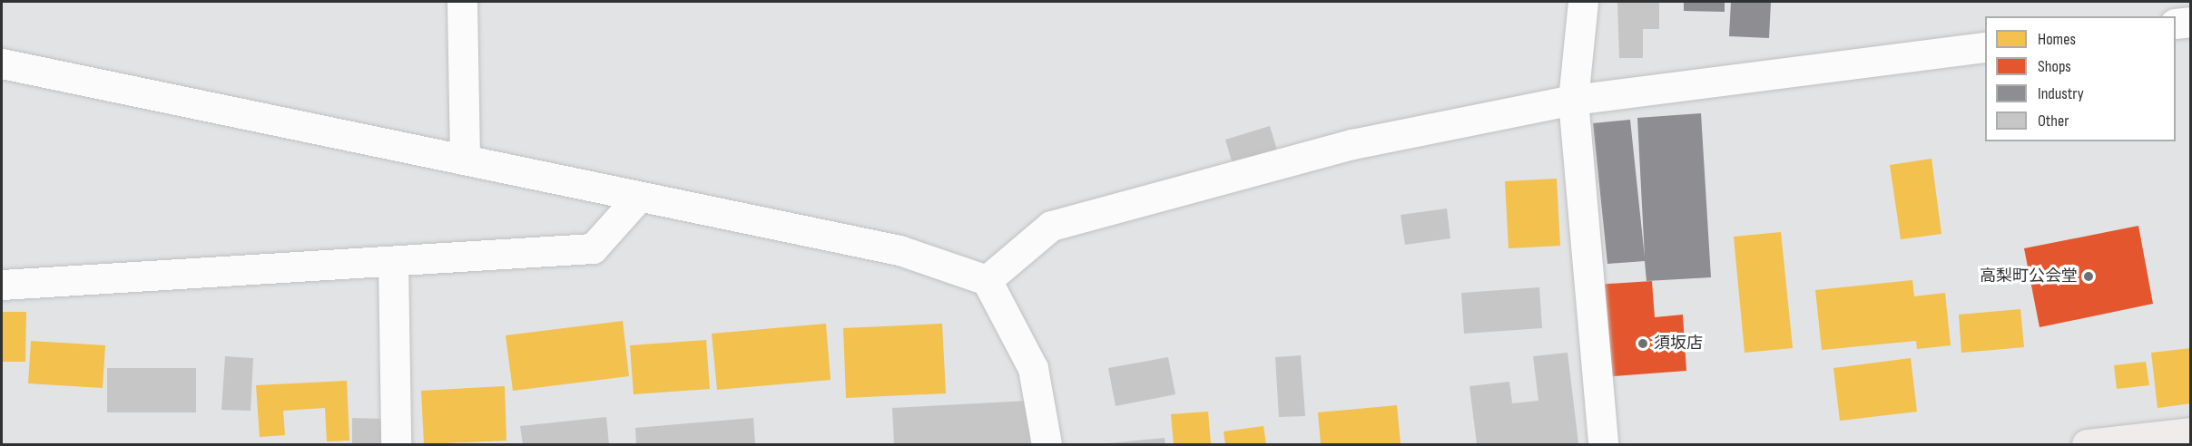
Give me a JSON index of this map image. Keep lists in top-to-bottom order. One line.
{"places":["高梨町公会堂","須坂店"],"legend":["Homes","Shops","Industry","Other"]}
